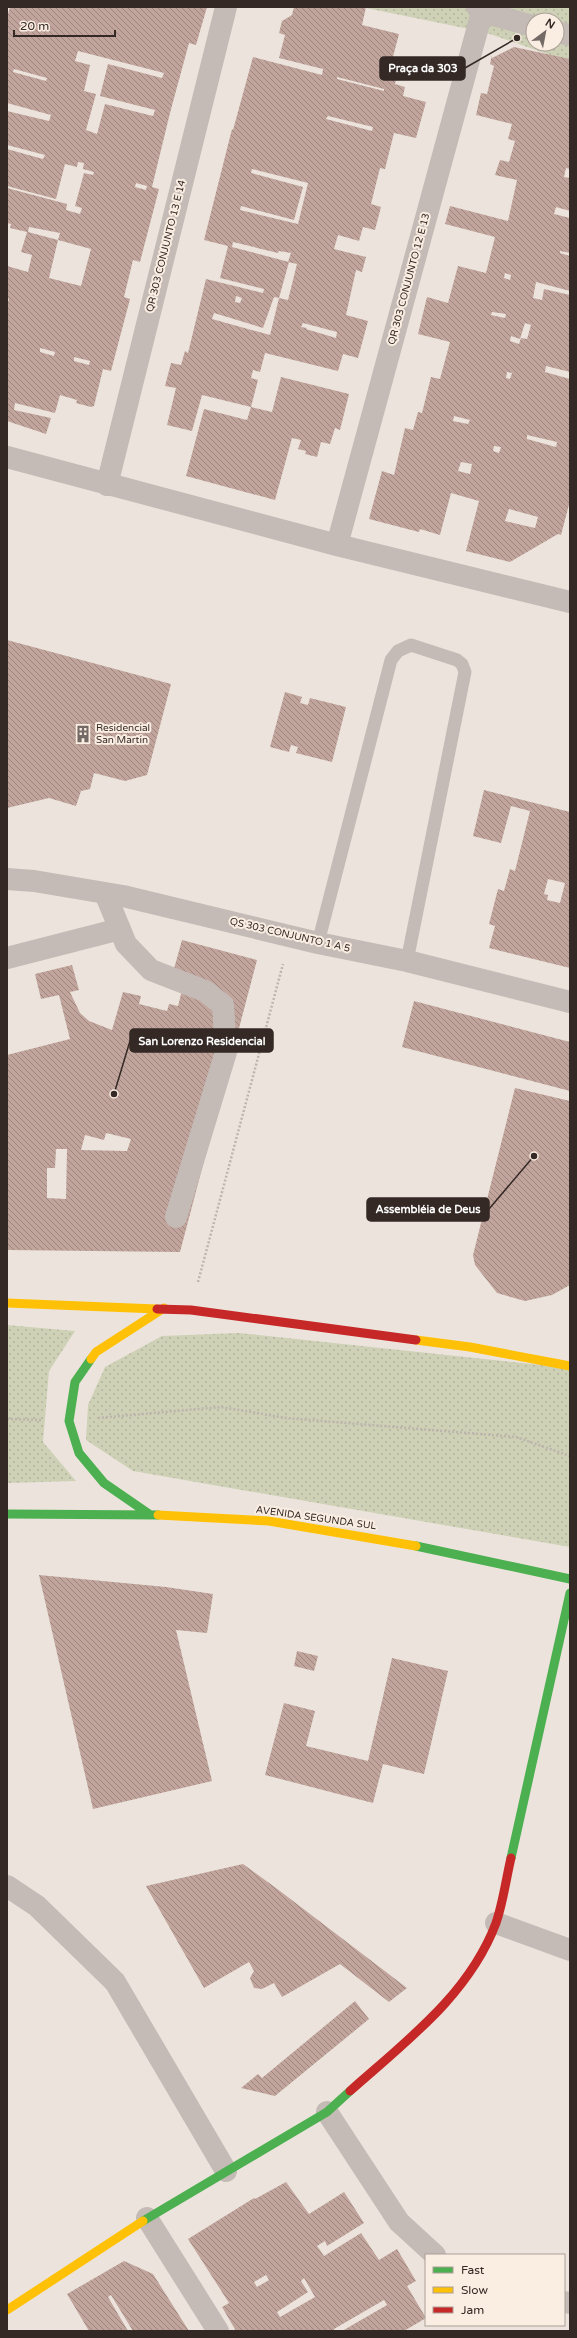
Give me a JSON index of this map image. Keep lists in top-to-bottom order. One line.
{"streets":{"main road":["AVENIDA SEGUNDA SUL"],"street":["QR 303 CONJUNTO 13 E 14","QR 303 CONJUNTO 12 E 13","QS 303 CONJUNTO 1 A 5"]},"places":{"other":["Praça da 303","San Lorenzo Residencial","Assembléia de Deus"],"building":["Residencial San Martin"]},"legend":["Fast","Slow","Jam"],"scale_bar":"20 m","north":"top right"}
